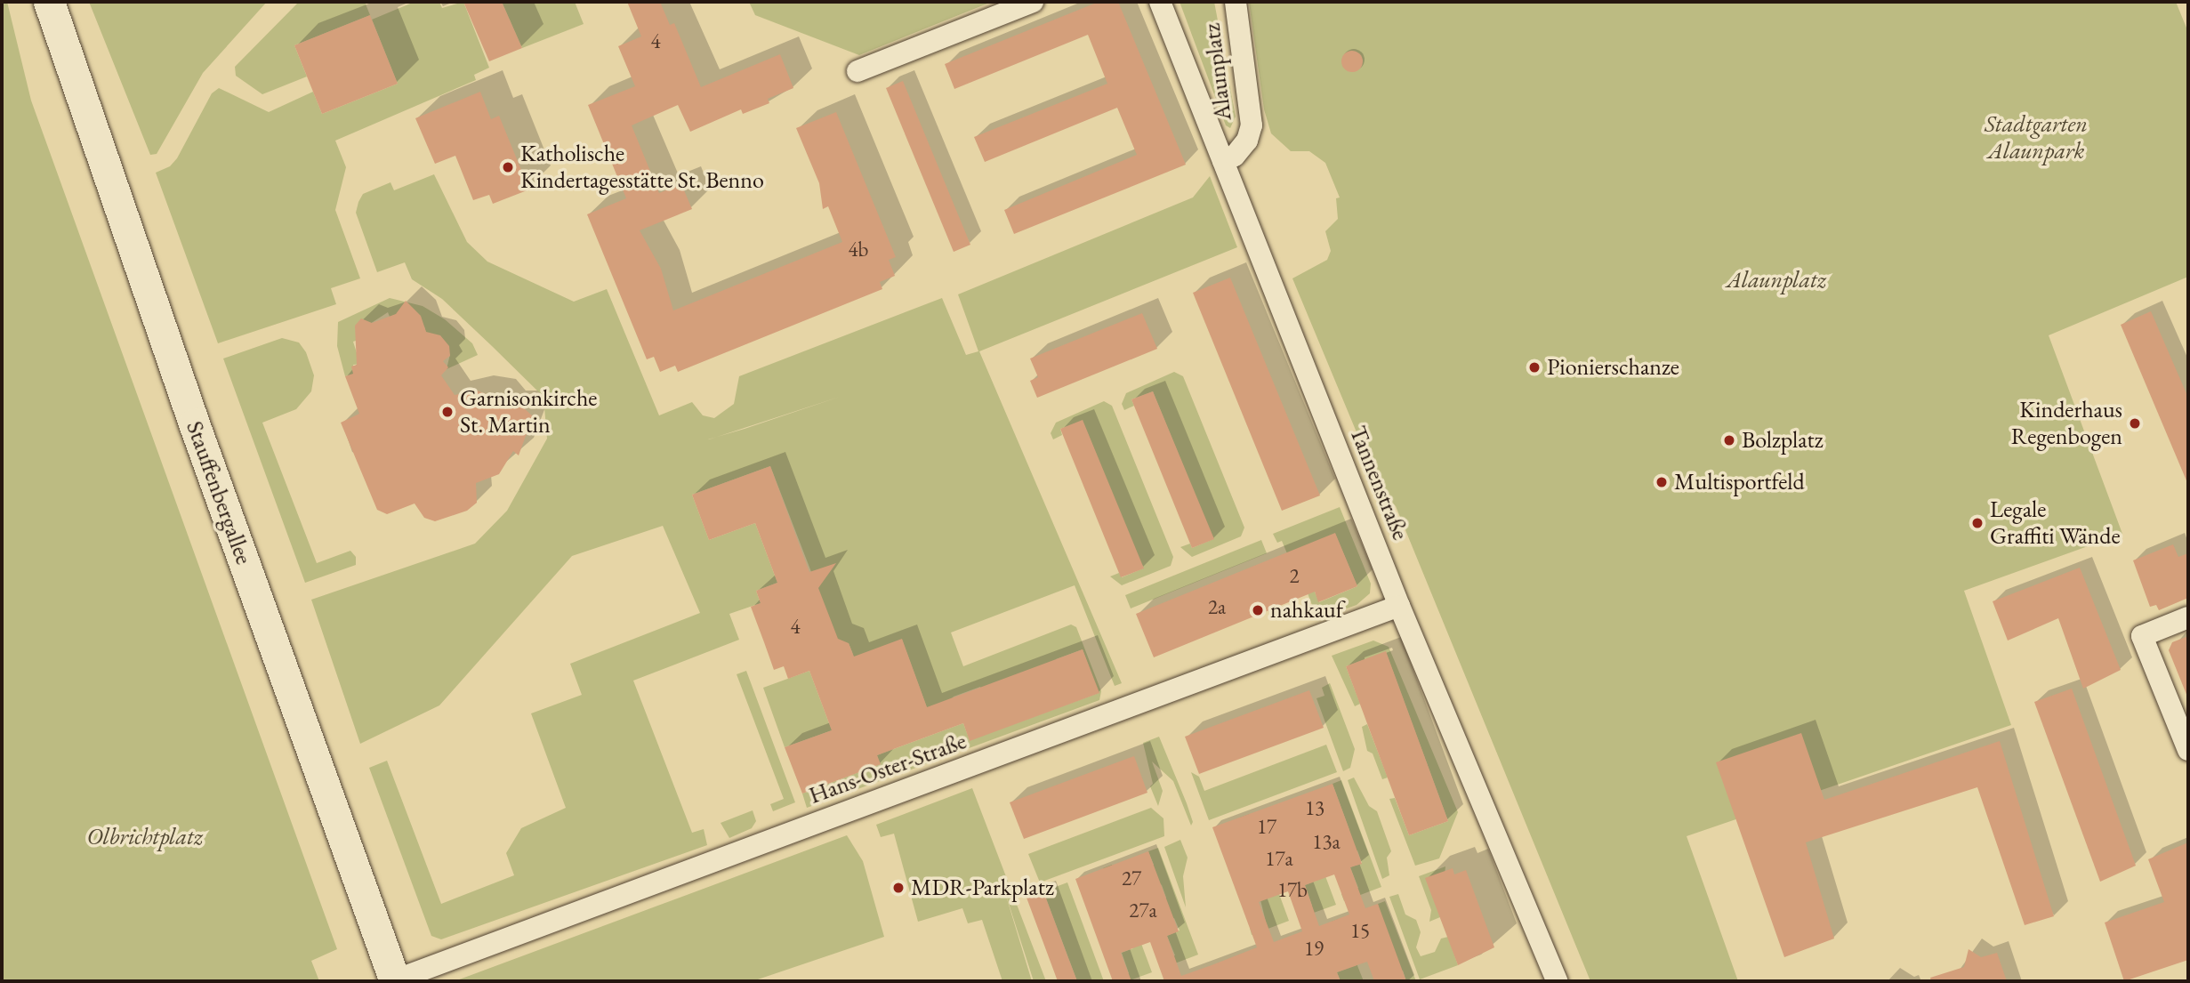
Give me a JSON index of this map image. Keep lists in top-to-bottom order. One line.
{"streets":{"main road":["Stauffenbergallee"],"street":["Alaunplatz","Tannenstraße","Hans-Oster-Straße"]},"crossings":[["Alaunplatz","Tannenstraße"],["Tannenstraße","Hans-Oster-Straße"],["Stauffenbergallee","Hans-Oster-Straße"]],"parks":["Stadtgarten Alaunpark","Alaunplatz","Olbrichtplatz"],"places":["Katholische Kindertagesstätte St. Benno","Pionierschanze","Garnisonkirche St. Martin","Kinderhaus Regenbogen","Bolzplatz","Multisportfeld","Legale Graffiti Wände","nahkauf","MDR-Parkplatz"],"house_numbers":["4","4b","2","2a","4","13","17","13a","17a","27","17b","27a","15","19"]}
